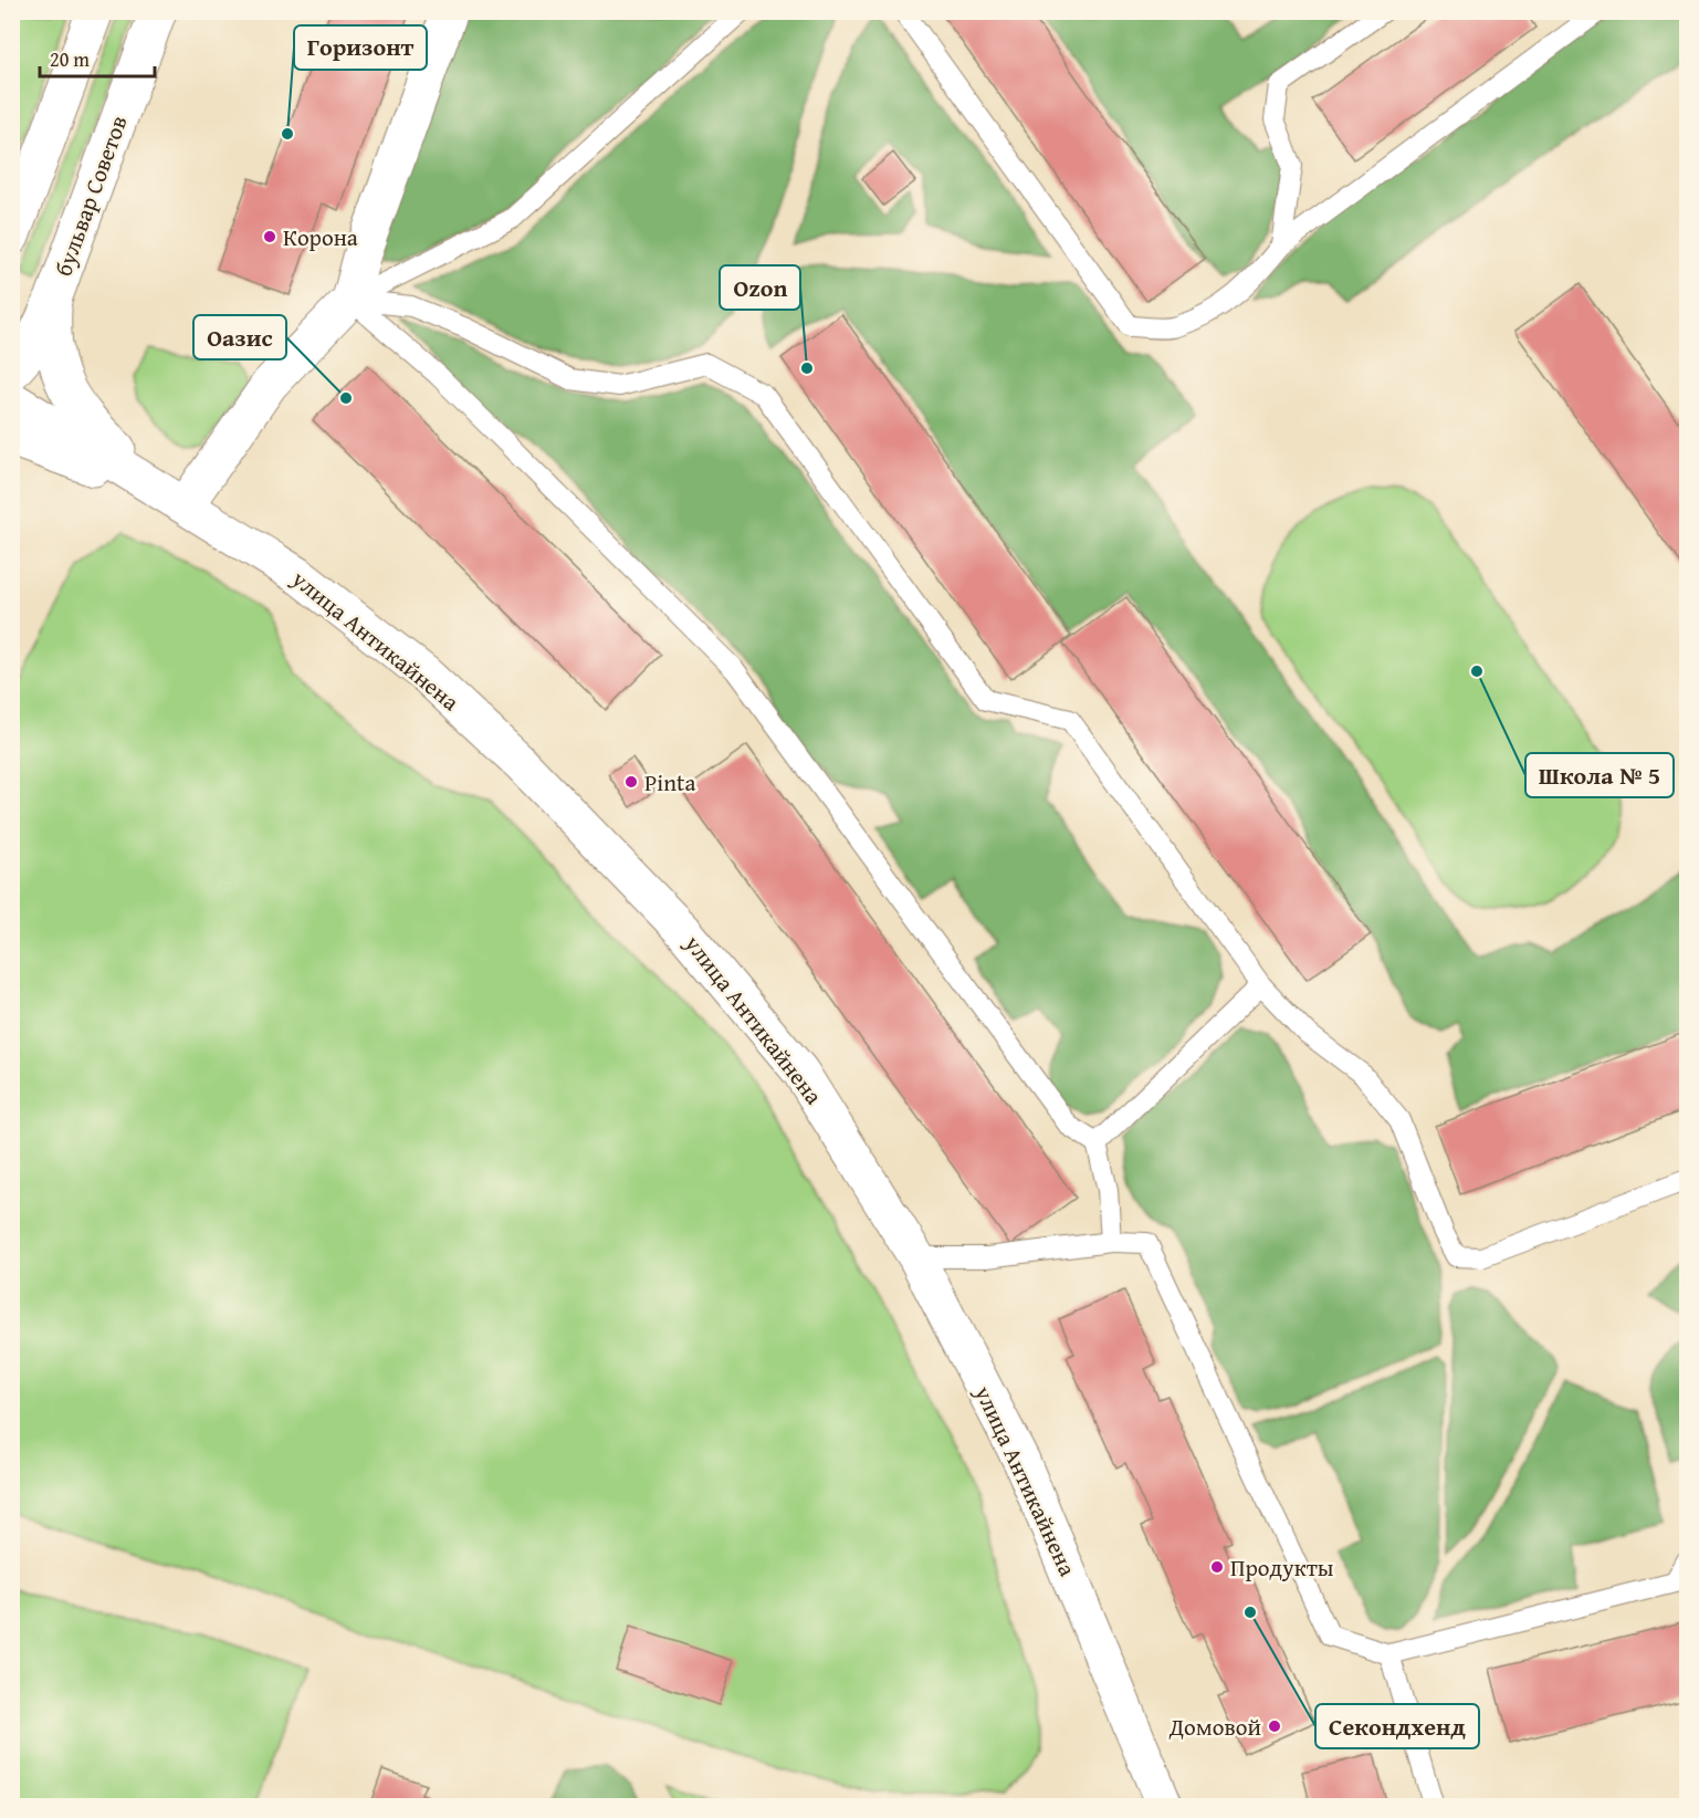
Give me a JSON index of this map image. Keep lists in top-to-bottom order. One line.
{"streets":{"street":["бульвар Советов","улица Антикайнена"]},"places":["Горизонт","Корона","Ozon","Оазис","Школа № 5","Pinta","Продукты","Секондхенд","Домовой"],"scale_bar":"20 m"}
